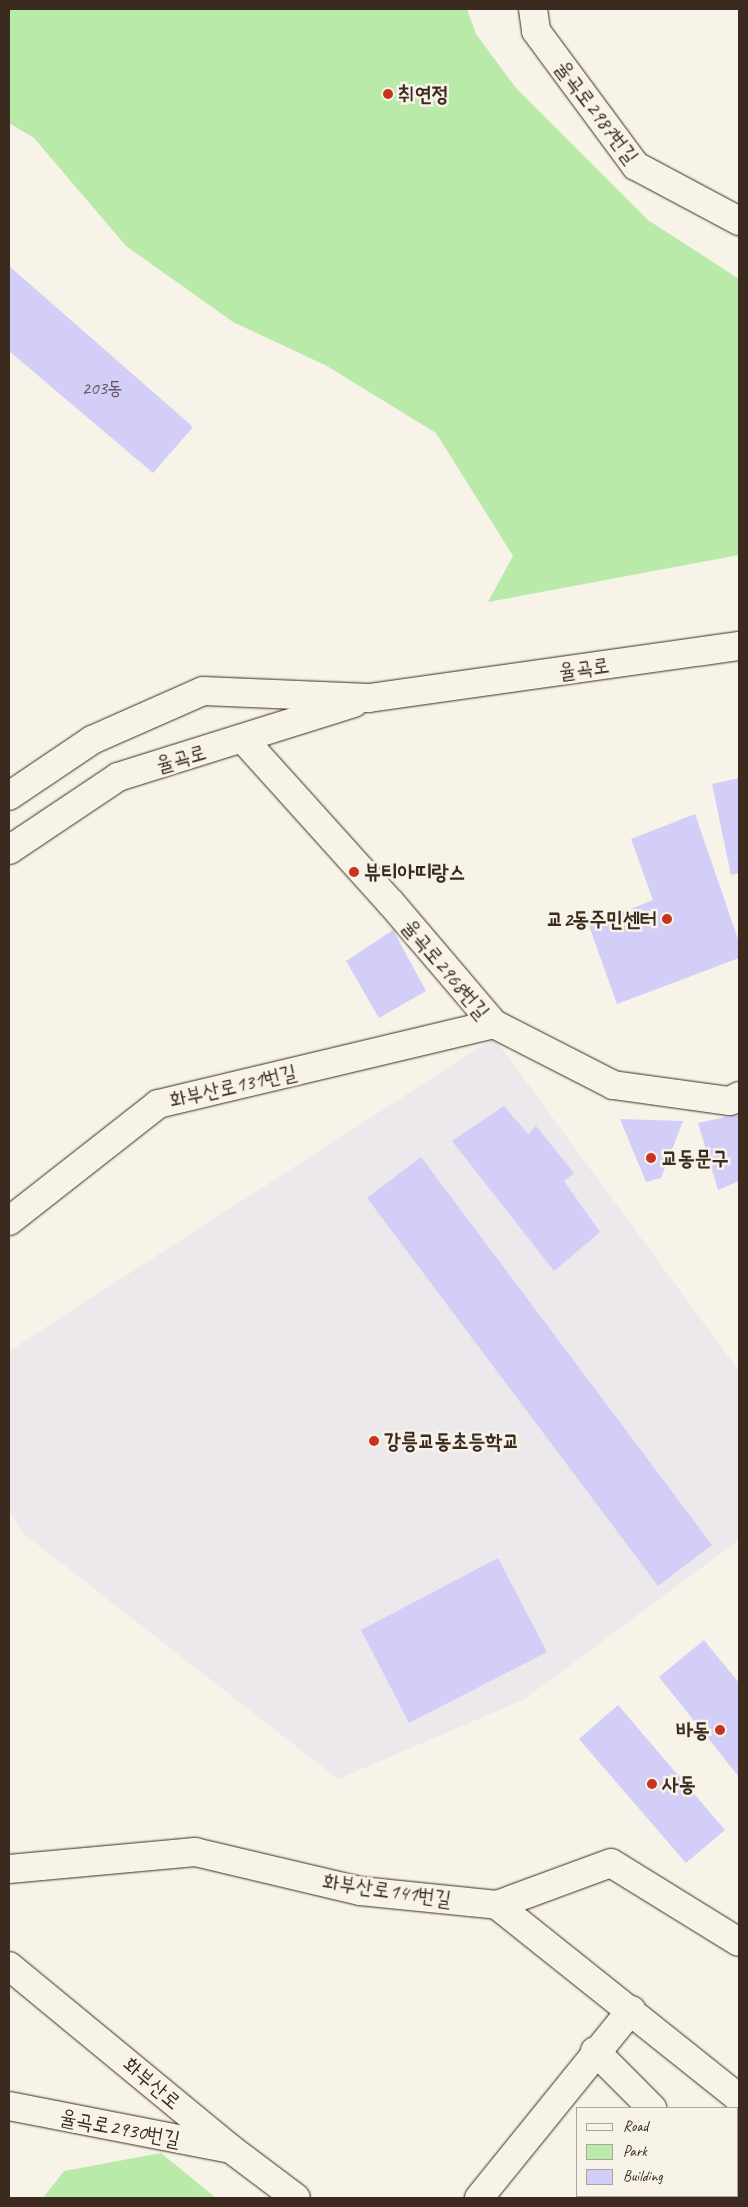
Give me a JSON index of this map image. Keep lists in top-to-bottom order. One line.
{"streets":{"street":["율곡로2987번길","율곡로","율곡로2968번길","화부산로131번길","화부산로141번길","화부산로","율곡로2930번길"]},"crossings":[["율곡로","율곡로2968번길"],["율곡로2968번길","화부산로131번길"],["화부산로","율곡로2930번길"]],"places":["취연정","뷰티아띠랑스","교2동주민센터","교동문구","강릉교동초등학교","바동","사동"],"house_numbers":["203동"],"legend":["Road","Park","Building"]}
